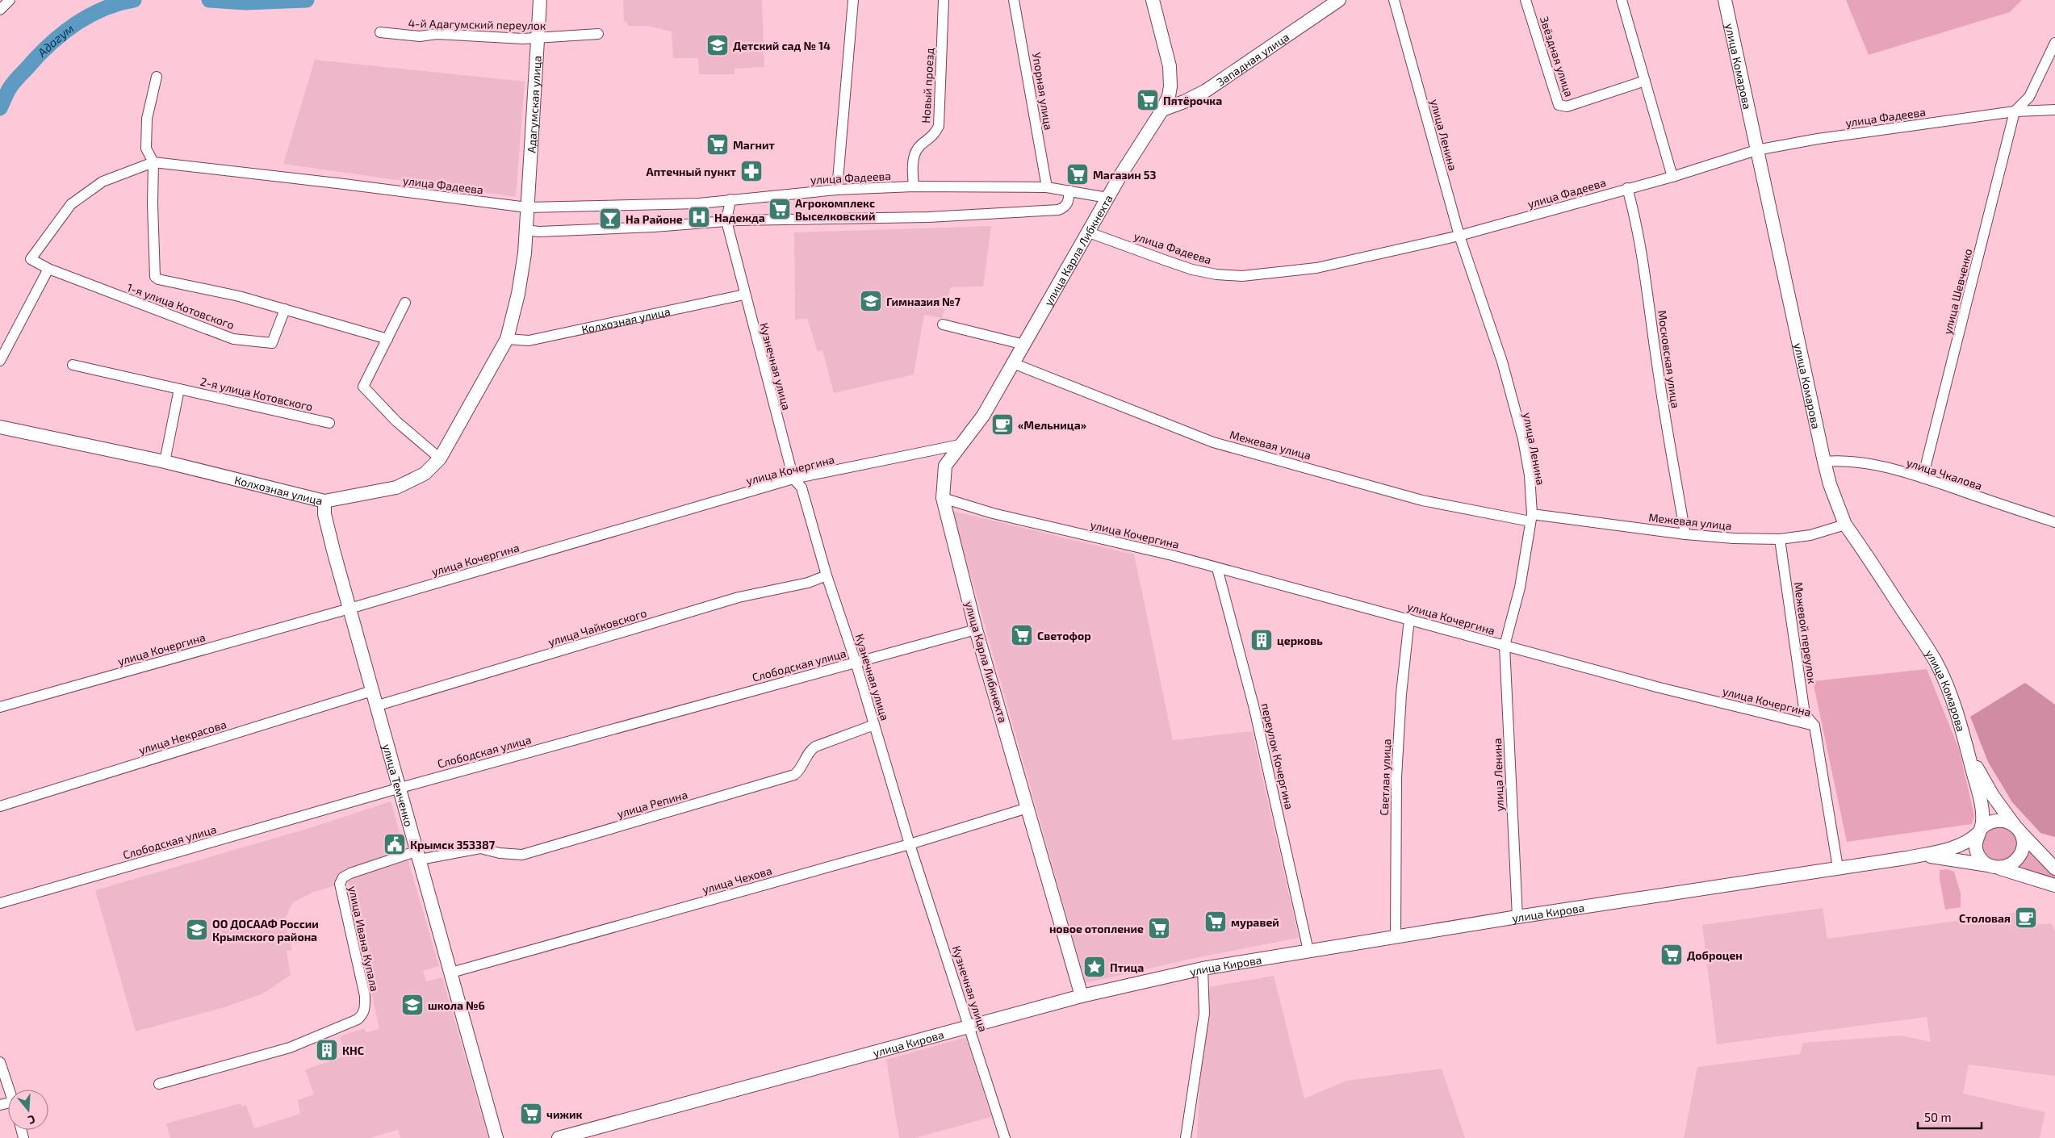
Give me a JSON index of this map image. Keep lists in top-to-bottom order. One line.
{"streets":{"main road":["Западная улица","улица Комарова","Адагумская улица","улица Карла Либкнехта","Колхозная улица","улица Темченко","улица Кирова"],"street":["4-й Адагумский переулок","Звёздная улица","Новый проезд","Упорная улица","улица Фадеева","улица Ленина","улица Шевченко","1-я улица Котовского","Московская улица","Кузнечная улица","2-я улица Котовского","Межевая улица","улица Кочергина","улица Чкалова","улица Чайковского","Межевой переулок","Слободская улица","улица Некрасова","переулок Кочергина","Светлая улица","улица Репина","улица Чехова","улица Ивана Купала"]},"crossings":[["4-й Адагумский переулок","Адагумская улица"],["Западная улица","улица Карла Либкнехта"],["улица Комарова","улица Фадеева"],["улица Комарова","Межевая улица"],["улица Комарова","улица Чкалова"],["Новый проезд","улица Фадеева"],["Упорная улица","улица Фадеева"],["Адагумская улица","улица Фадеева"],["Адагумская улица","Колхозная улица"],["улица Фадеева","улица Ленина"],["улица Фадеева","улица Карла Либкнехта"],["улица Фадеева","улица Шевченко"],["улица Фадеева","1-я улица Котовского"],["улица Фадеева","Колхозная улица"],["улица Фадеева","Московская улица"],["улица Ленина","Межевая улица"],["улица Ленина","улица Кочергина"],["улица Ленина","улица Кирова"],["улица Карла Либкнехта","Межевая улица"],["улица Карла Либкнехта","улица Кочергина"],["улица Карла Либкнехта","Слободская улица"],["улица Карла Либкнехта","улица Чехова"],["улица Карла Либкнехта","улица Кирова"],["улица Шевченко","улица Чкалова"],["Колхозная улица","Кузнечная улица"],["Колхозная улица","улица Темченко"],["Московская улица","Межевая улица"],["Кузнечная улица","улица Кочергина"],["Кузнечная улица","улица Чайковского"],["Кузнечная улица","Слободская улица"],["Кузнечная улица","улица Репина"],["Кузнечная улица","улица Чехова"],["Кузнечная улица","улица Кирова"],["Межевая улица","Межевой переулок"],["улица Кочергина","Межевой переулок"],["улица Кочергина","переулок Кочергина"],["улица Кочергина","Светлая улица"],["улица Кочергина","улица Темченко"],["улица Кочергина","улица Кирова"],["улица Чайковского","улица Темченко"],["Слободская улица","улица Темченко"],["улица Некрасова","улица Темченко"],["переулок Кочергина","улица Кирова"],["Светлая улица","улица Кирова"],["улица Темченко","улица Репина"],["улица Темченко","улица Чехова"],["улица Темченко","улица Ивана Купала"],["улица Репина","улица Ивана Купала"]],"water":["Адагум"],"places":{"school or university":["Детский сад № 14","Гимназия №7","ОО ДОСААФ России Крымского района","школа №6"],"supermarket":["Пятёрочка","Магнит","Магазин 53","Агрокомплекс Выселковский","Светофор","муравей","новое отопление","Доброцен","чижик"],"pharmacy":["Аптечный пункт"],"hospital":["Надежда"],"bar":["На Районе"],"cafe":["«Мельница»","Столовая"],"building":["церковь","КНС"],"public building":["Крымск 353387"],"place":["Птица"]},"scale_bar":"50 m","north":"bottom"}
